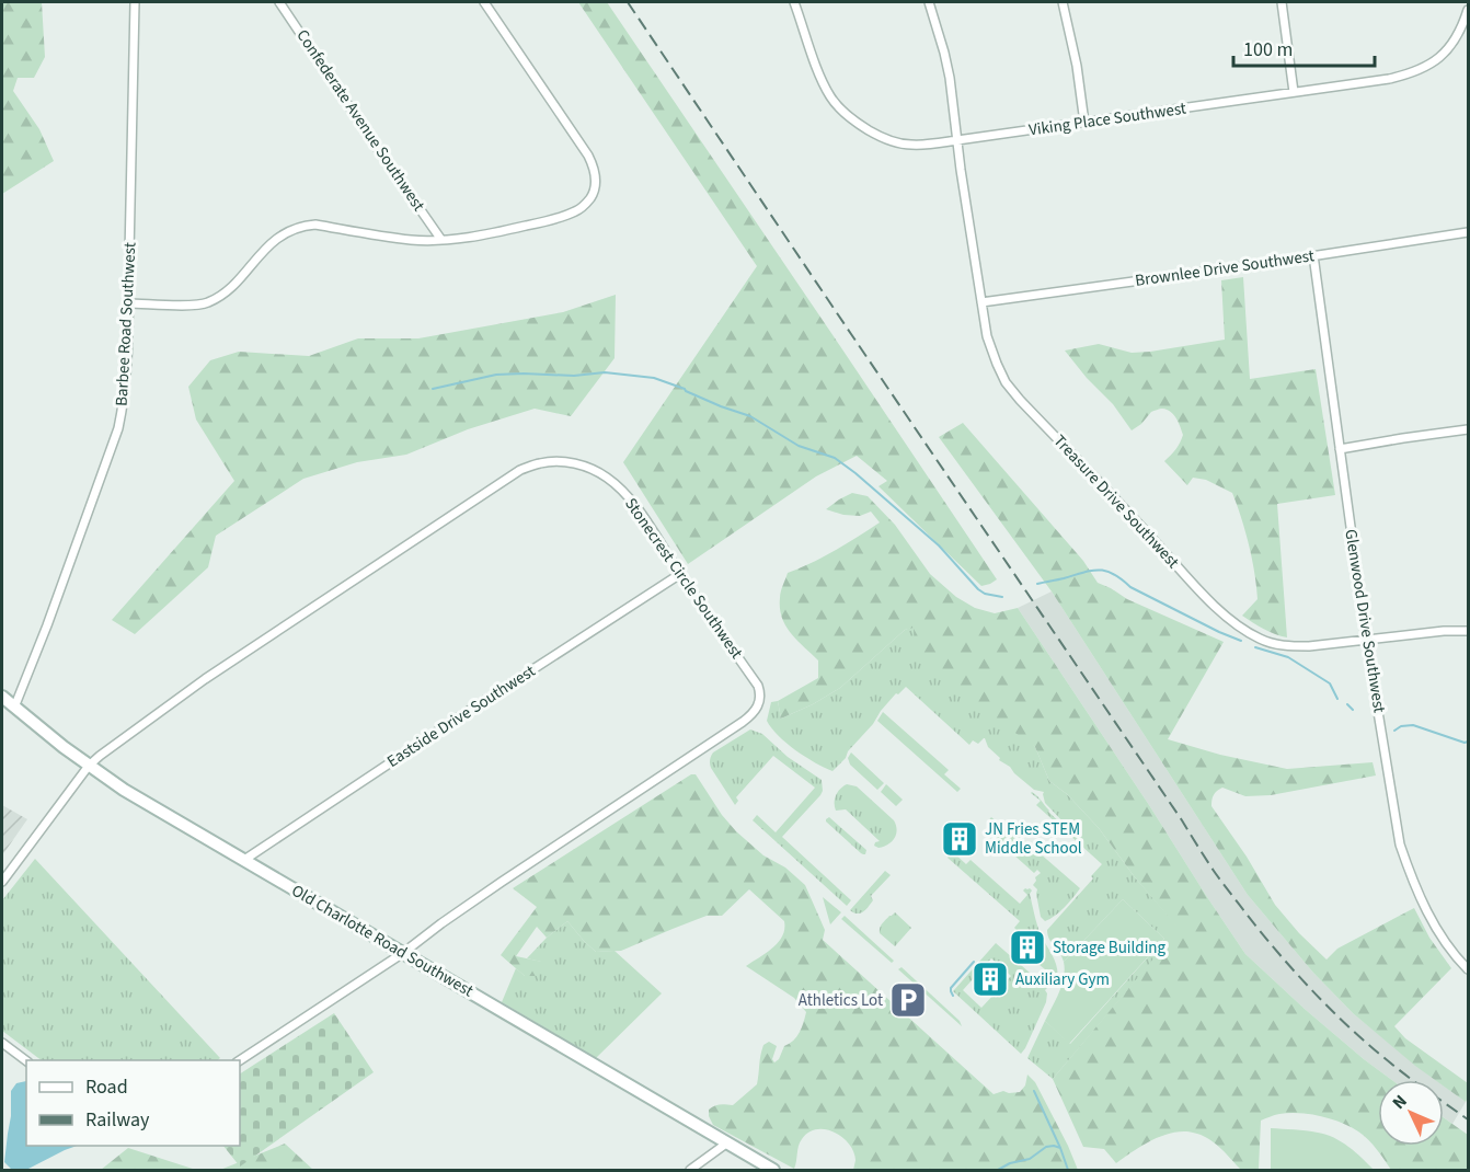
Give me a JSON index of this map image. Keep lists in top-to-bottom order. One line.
{"streets":{"main road":["Old Charlotte Road Southwest"],"street":["Viking Place Southwest","Confederate Avenue Southwest","Brownlee Drive Southwest","Barbee Road Southwest","Treasure Drive Southwest","Stonecrest Circle Southwest","Glenwood Drive Southwest","Eastside Drive Southwest"]},"crossings":[["Viking Place Southwest","Treasure Drive Southwest"],["Brownlee Drive Southwest","Treasure Drive Southwest"],["Brownlee Drive Southwest","Glenwood Drive Southwest"],["Barbee Road Southwest","Old Charlotte Road Southwest"],["Treasure Drive Southwest","Glenwood Drive Southwest"],["Stonecrest Circle Southwest","Eastside Drive Southwest"],["Stonecrest Circle Southwest","Old Charlotte Road Southwest"],["Eastside Drive Southwest","Old Charlotte Road Southwest"]],"places":{"building":["JN Fries STEM Middle School","Storage Building","Auxiliary Gym"],"parking":["Athletics Lot"]},"legend":["Road","Railway"],"scale_bar":"100 m","north":"top left"}
